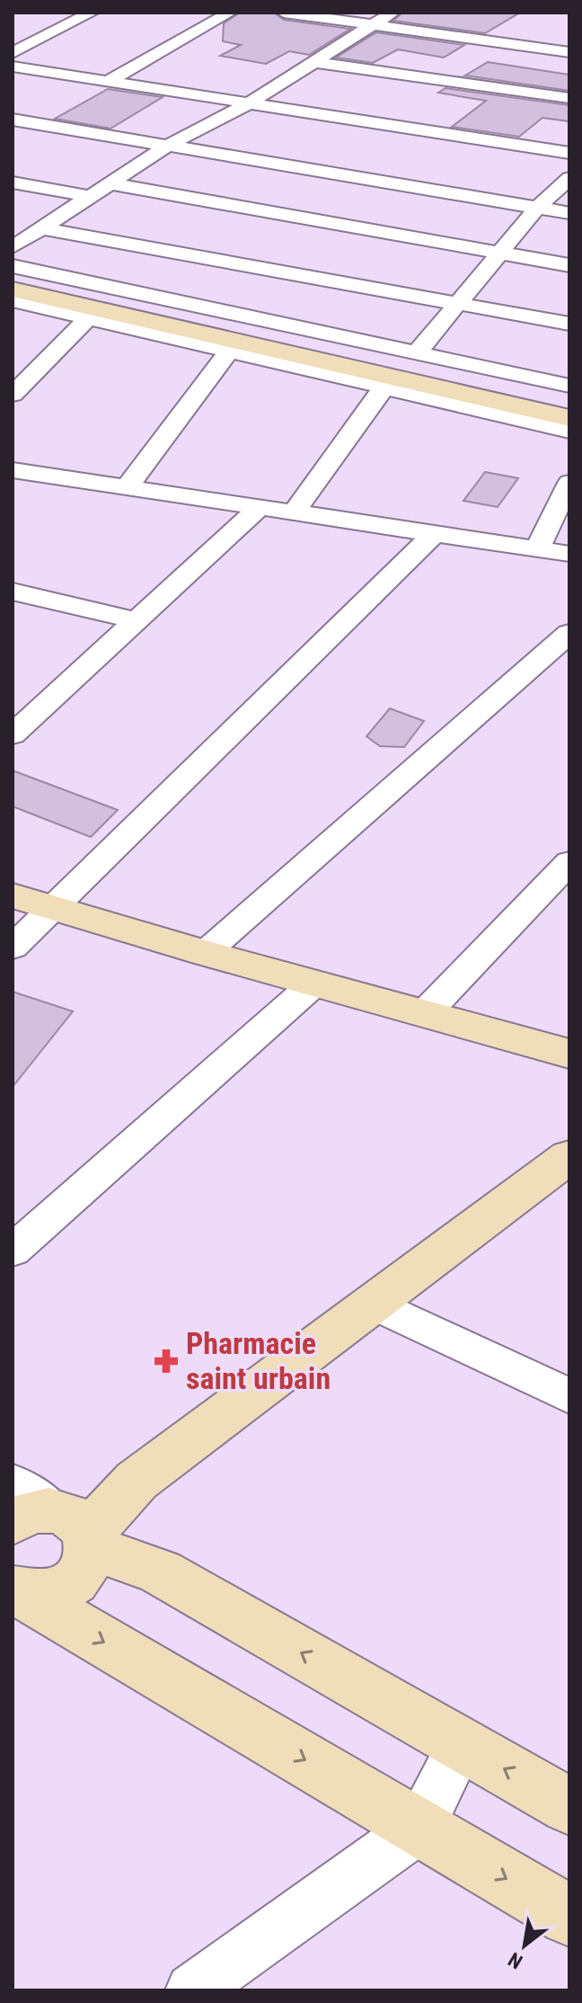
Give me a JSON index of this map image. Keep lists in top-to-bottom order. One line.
{"places":{"pharmacy":["Pharmacie saint urbain"]},"north":"bottom left"}
